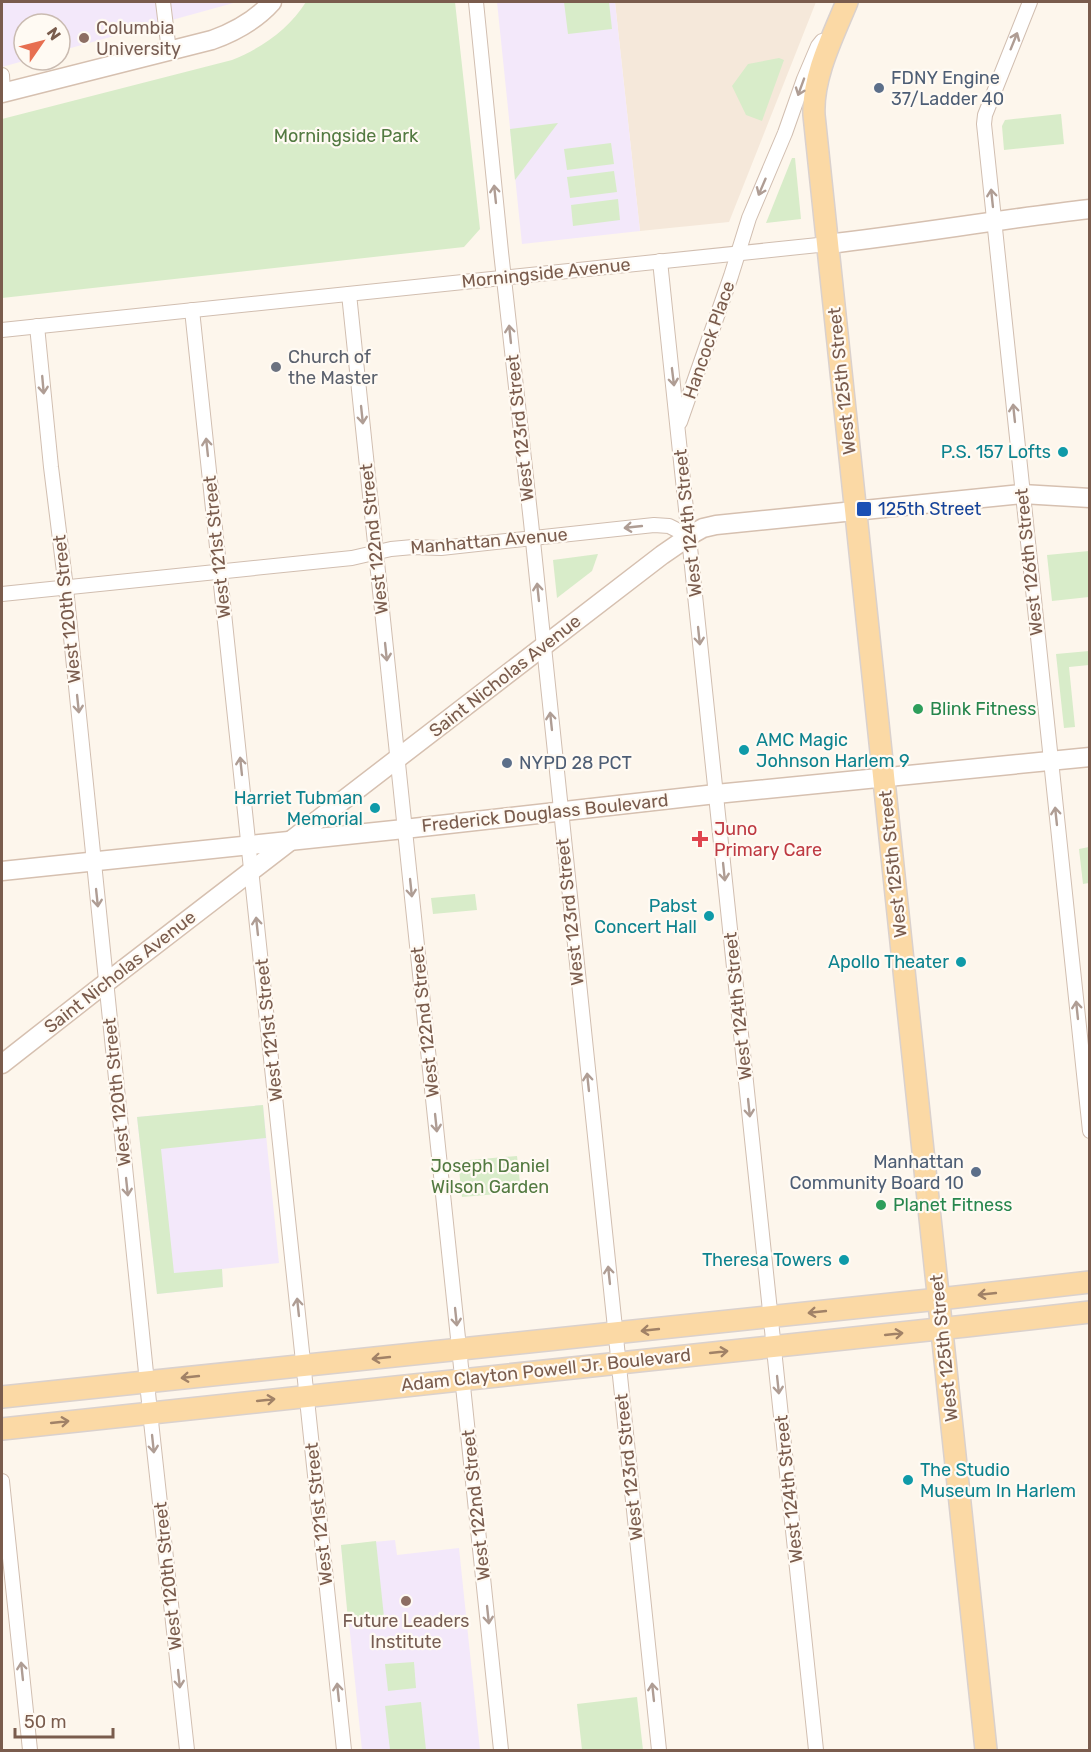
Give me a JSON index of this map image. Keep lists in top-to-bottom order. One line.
{"streets":{"main road":["Morningside Avenue","West 125th Street","Saint Nicholas Avenue","Frederick Douglass Boulevard","Adam Clayton Powell Jr. Boulevard"],"street":["Hancock Place","West 123rd Street","West 124th Street","West 122nd Street","Manhattan Avenue","West 121st Street","West 126th Street","West 120th Street"]},"crossings":[["Morningside Avenue","Hancock Place"],["Morningside Avenue","West 125th Street"],["Morningside Avenue","West 123rd Street"],["Morningside Avenue","West 124th Street"],["Morningside Avenue","West 122nd Street"],["Morningside Avenue","West 121st Street"],["Morningside Avenue","West 126th Street"],["Morningside Avenue","West 120th Street"],["Hancock Place","West 125th Street"],["Hancock Place","West 124th Street"],["West 125th Street","Saint Nicholas Avenue"],["West 125th Street","Frederick Douglass Boulevard"],["West 125th Street","Adam Clayton Powell Jr. Boulevard"],["West 123rd Street","Manhattan Avenue"],["West 123rd Street","Saint Nicholas Avenue"],["West 123rd Street","Frederick Douglass Boulevard"],["West 123rd Street","Adam Clayton Powell Jr. Boulevard"],["West 124th Street","Manhattan Avenue"],["West 124th Street","Saint Nicholas Avenue"],["West 124th Street","Frederick Douglass Boulevard"],["West 124th Street","Adam Clayton Powell Jr. Boulevard"],["West 122nd Street","Manhattan Avenue"],["West 122nd Street","Saint Nicholas Avenue"],["West 122nd Street","Frederick Douglass Boulevard"],["West 122nd Street","Adam Clayton Powell Jr. Boulevard"],["Manhattan Avenue","West 121st Street"],["Manhattan Avenue","West 120th Street"],["Manhattan Avenue","Saint Nicholas Avenue"],["West 121st Street","Saint Nicholas Avenue"],["West 121st Street","Frederick Douglass Boulevard"],["West 121st Street","Adam Clayton Powell Jr. Boulevard"],["West 126th Street","Saint Nicholas Avenue"],["West 126th Street","Frederick Douglass Boulevard"],["West 120th Street","Saint Nicholas Avenue"],["West 120th Street","Frederick Douglass Boulevard"],["West 120th Street","Adam Clayton Powell Jr. Boulevard"],["Saint Nicholas Avenue","Frederick Douglass Boulevard"]],"one_way":["West 123rd Street","West 124th Street","West 122nd Street","West 121st Street","West 126th Street","West 120th Street"],"parks":["Morningside Park","Joseph Daniel Wilson Garden"],"places":{"other":["Columbia University","FDNY Engine 37/Ladder 40","Church of the Master","P.S. 157 Lofts","Blink Fitness","AMC Magic Johnson Harlem 9","NYPD 28 PCT","Harriet Tubman Memorial","Pabst Concert Hall","Apollo Theater","Manhattan Community Board 10","Planet Fitness","Theresa Towers","The Studio Museum In Harlem","Future Leaders Institute"],"transit":["125th Street"],"health":["Juno Primary Care"]},"scale_bar":"50 m","north":"top right"}
